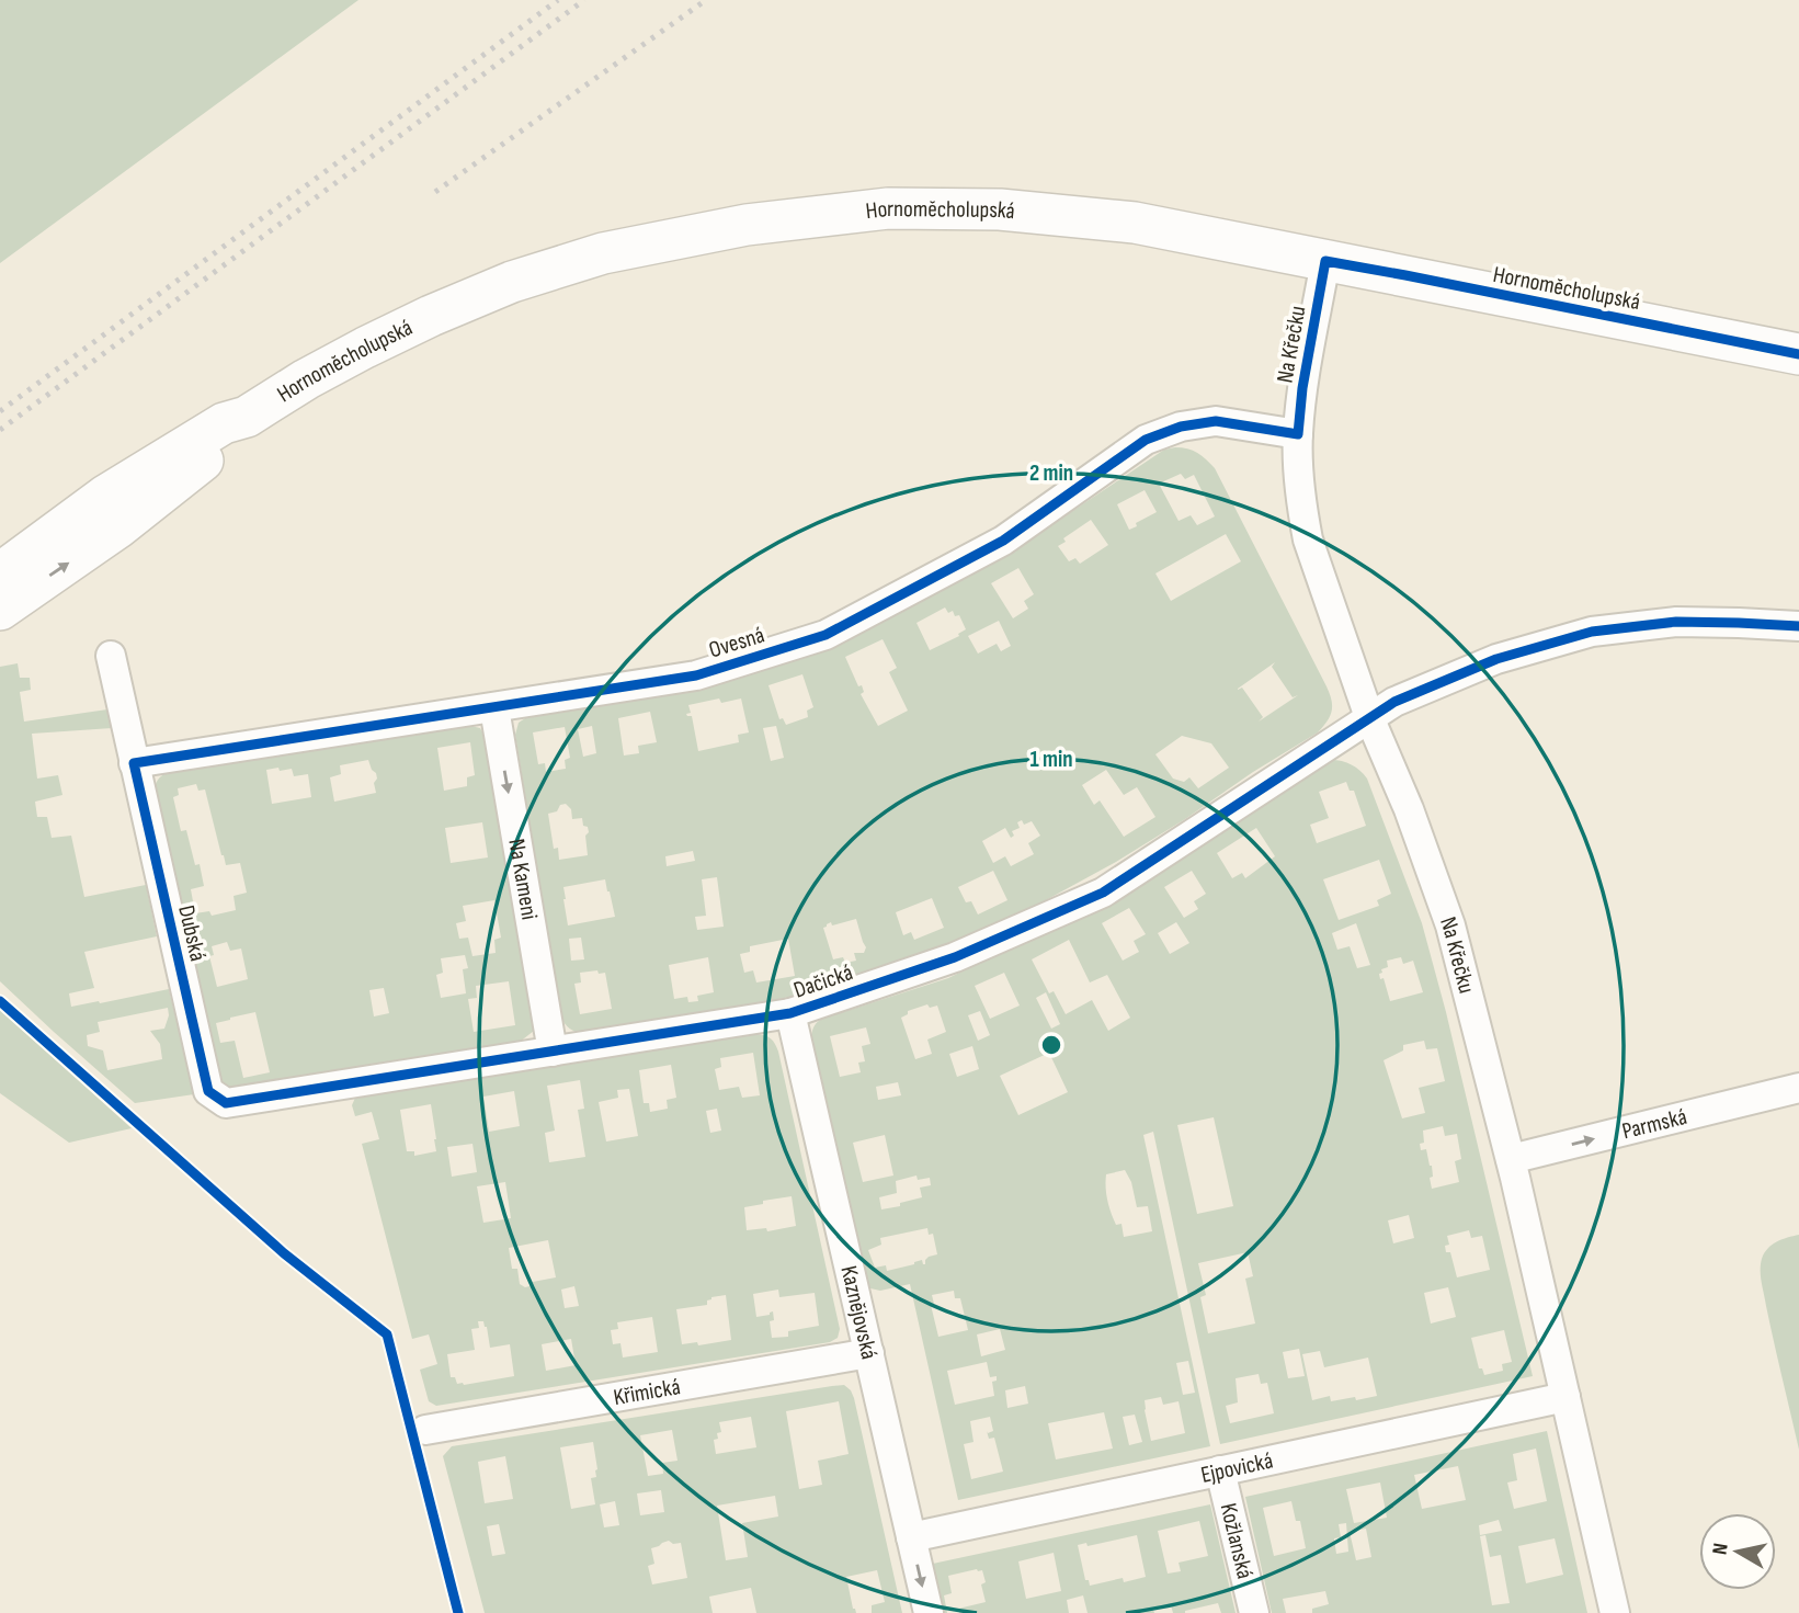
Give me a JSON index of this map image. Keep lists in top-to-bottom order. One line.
{"streets":{"street":["Hornoměcholupská","Na Křečku","Ovesná","Na Kameni","Dubská","Dačická","Parmská","Kaznějovská","Křimická","Ejpovická","Kožlanská"]},"crossings":[["Hornoměcholupská","Na Křečku"],["Na Křečku","Ovesná"],["Na Křečku","Dačická"],["Na Křečku","Parmská"],["Na Křečku","Ejpovická"],["Ovesná","Na Kameni"],["Ovesná","Dubská"],["Na Kameni","Dačická"],["Dubská","Dačická"],["Dačická","Kaznějovská"],["Kaznějovská","Křimická"],["Kaznějovská","Ejpovická"],["Ejpovická","Kožlanská"]],"one_way":["Na Kameni","Parmská"],"north":"left","rings":["2 min","1 min"]}
